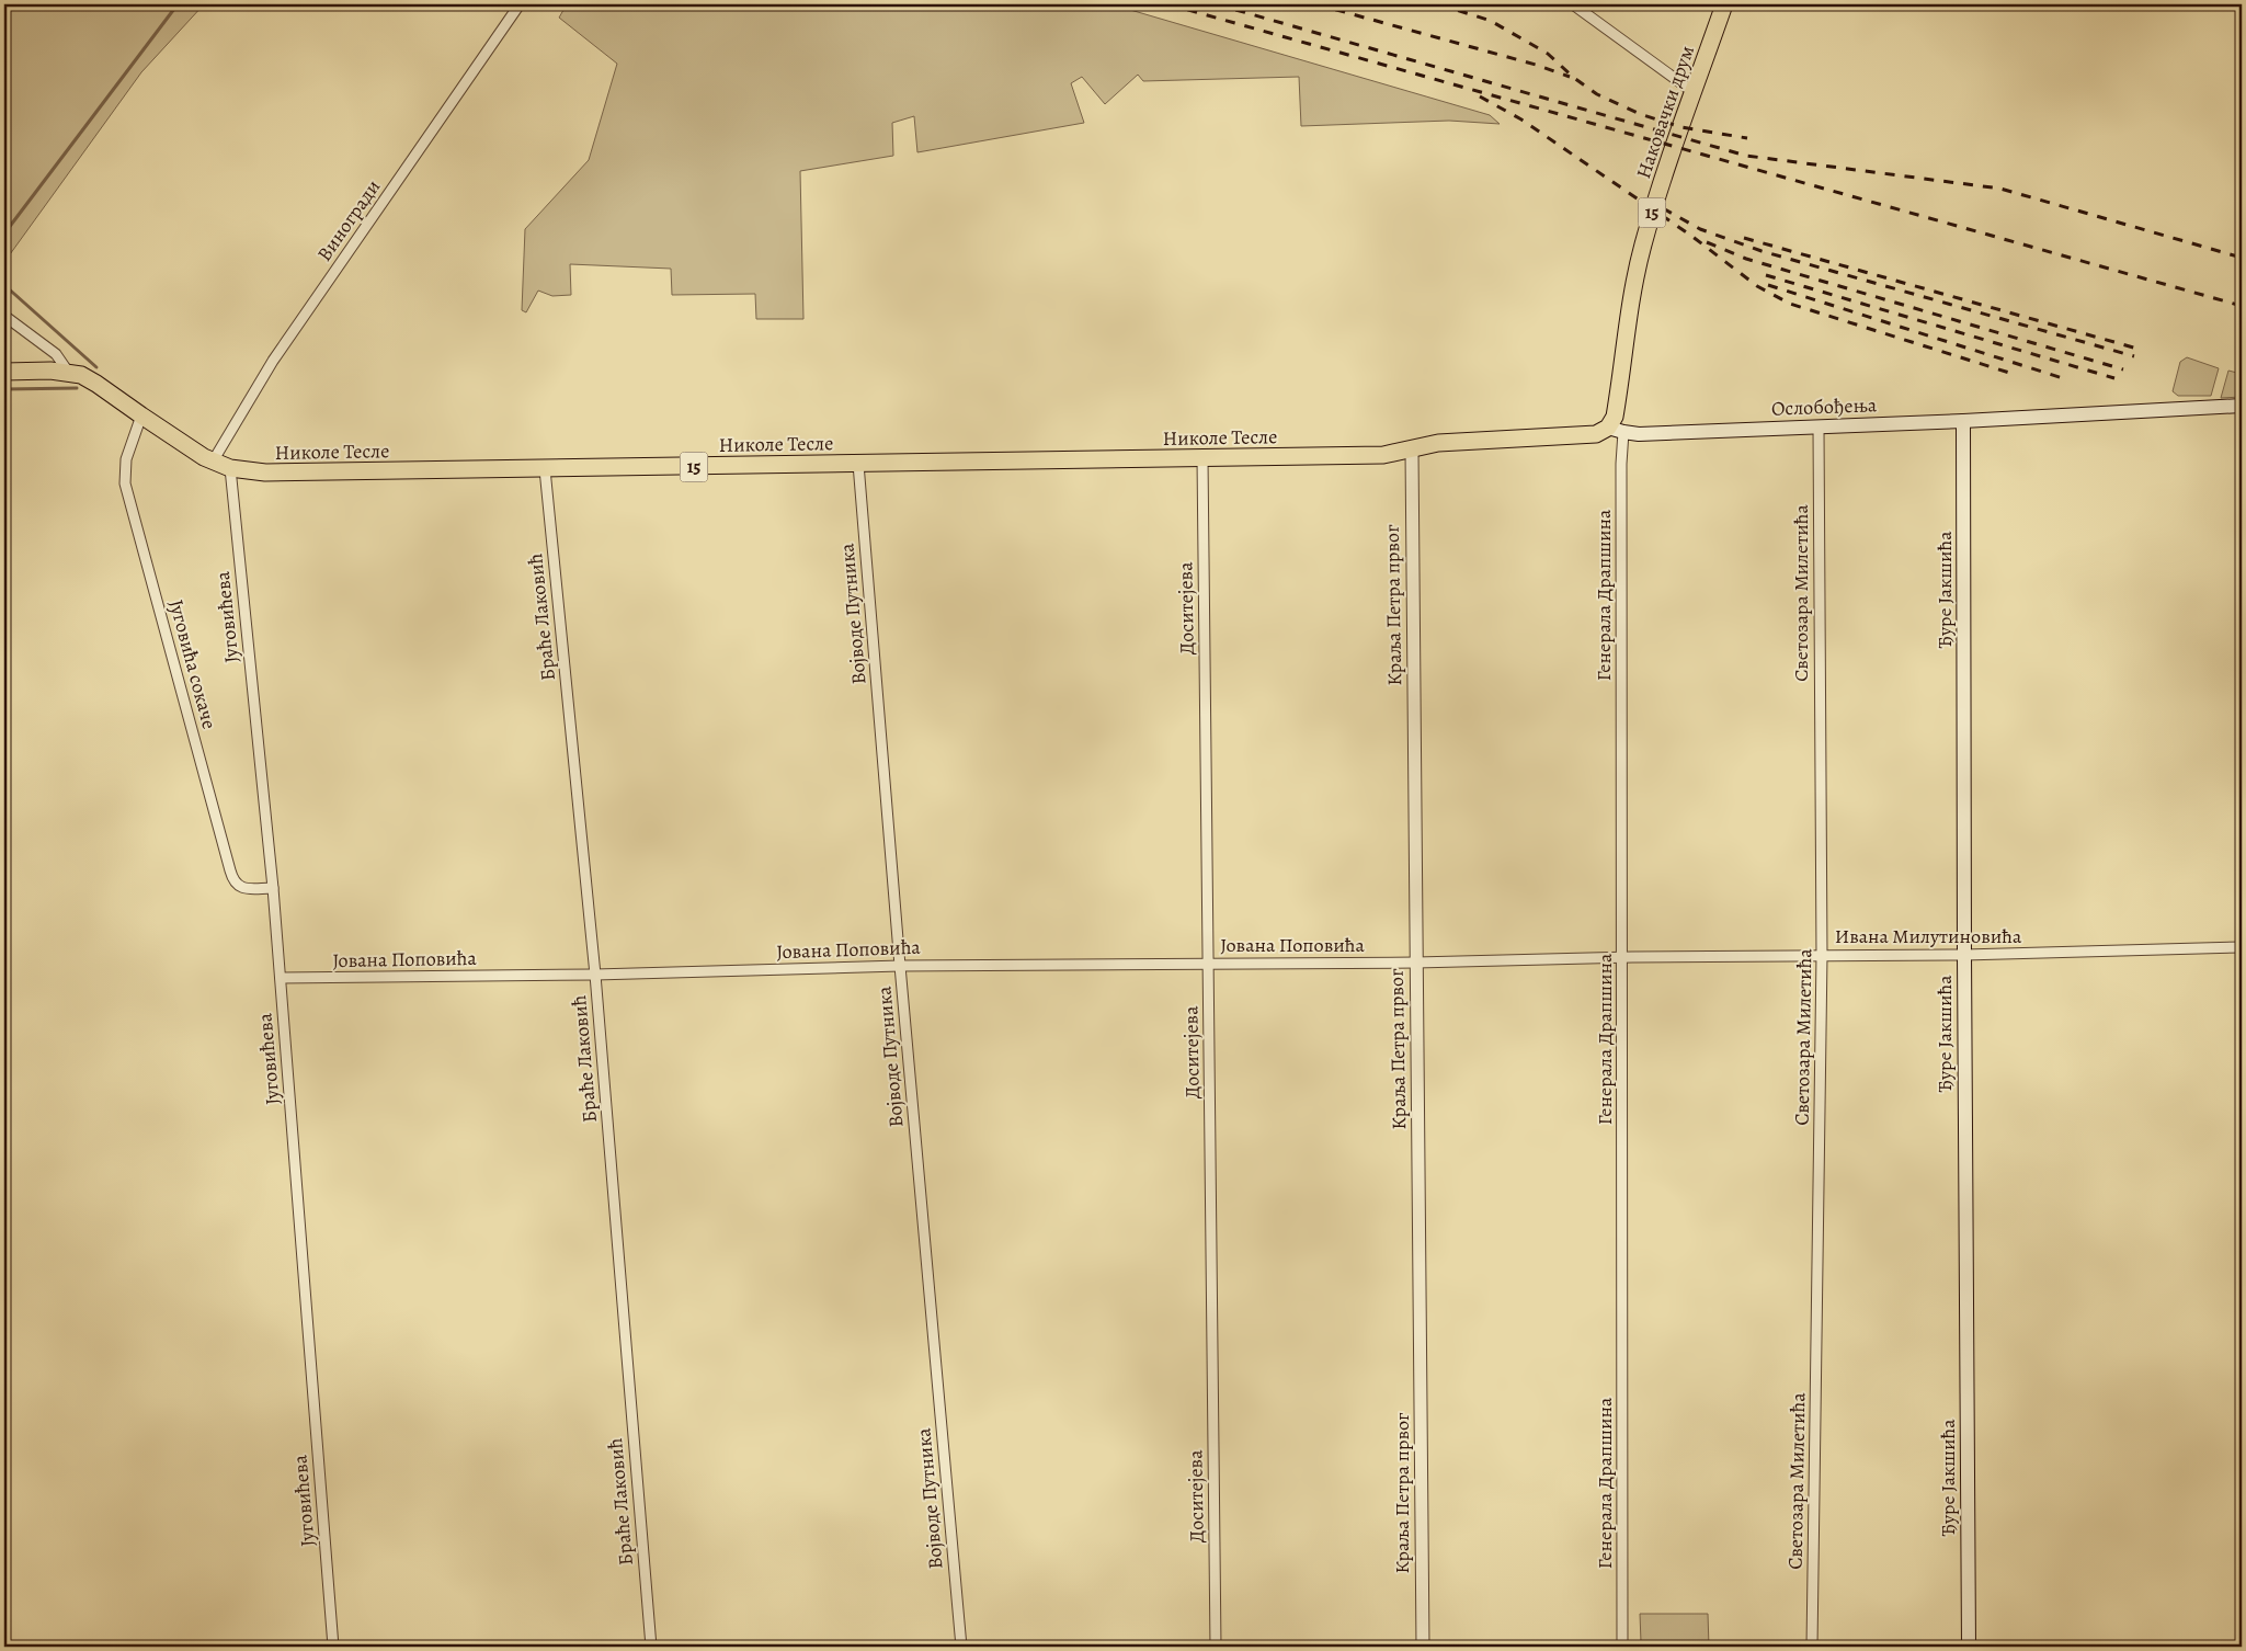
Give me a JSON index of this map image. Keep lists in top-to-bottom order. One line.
{"streets":{"main road":["Наковачки друм","15","Ослобођења","Николе Тесле","Ђуре Јакшића"],"street":["Виногради","Светозара Милетића","Генерала Драпшина","Краља Петра првог","Доситејева","Војводе Путника","Југовићева","Браће Лаковић","Југовића сокаче","Ивана Милутиновића","Јована Поповића"]},"crossings":[["Наковачки друм","Ослобођења"],["Наковачки друм","Генерала Драпшина"],["Виногради","Николе Тесле"],["Ослобођења","Николе Тесле"],["Ослобођења","Ђуре Јакшића"],["Ослобођења","Светозара Милетића"],["Ослобођења","Генерала Драпшина"],["Ослобођења","Краља Петра првог"],["Николе Тесле","Краља Петра првог"],["Николе Тесле","Доситејева"],["Николе Тесле","Војводе Путника"],["Николе Тесле","Југовићева"],["Николе Тесле","Браће Лаковић"],["Николе Тесле","Југовића сокаче"],["Ђуре Јакшића","Ивана Милутиновића"],["Светозара Милетића","Ивана Милутиновића"],["Генерала Драпшина","Ивана Милутиновића"],["Краља Петра првог","Ивана Милутиновића"],["Краља Петра првог","Јована Поповића"],["Доситејева","Јована Поповића"],["Војводе Путника","Јована Поповића"],["Југовићева","Југовића сокаче"],["Југовићева","Јована Поповића"],["Браће Лаковић","Јована Поповића"],["Ивана Милутиновића","Јована Поповића"]]}
